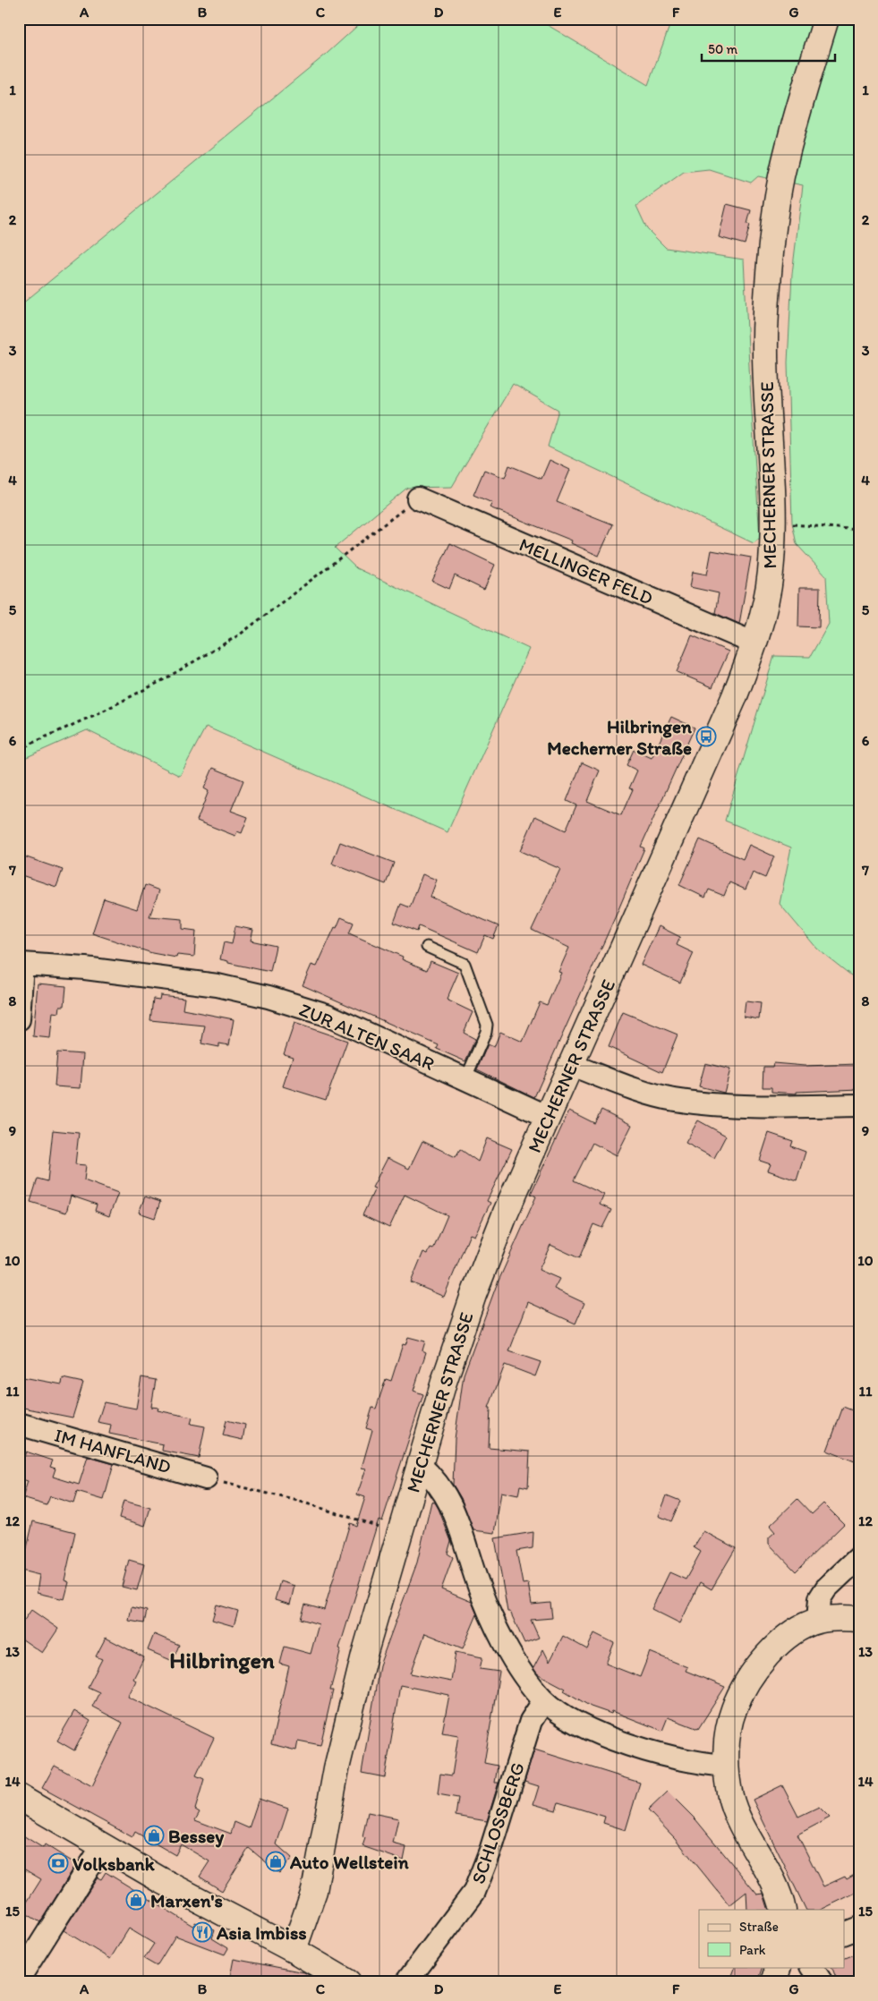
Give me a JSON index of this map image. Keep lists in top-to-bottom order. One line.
{"streets":{"main road":["MECHERNER STRASSE"],"street":["MELLINGER FELD","ZUR ALTEN SAAR","IM HANFLAND","SCHLOSSBERG"]},"crossings":[["MECHERNER STRASSE","MELLINGER FELD"],["MECHERNER STRASSE","ZUR ALTEN SAAR"]],"districts":["Hilbringen"],"places":{"bus stop":["Hilbringen Mecherner Straße"],"shop":["Bessey","Auto Wellstein","Marxen's"],"bank":["Volksbank"],"restaurant":["Asia Imbiss"]},"legend":["Straße","Park"],"scale_bar":"50 m","grid":{"columns":["A","B","C","D","E","F","G"],"rows":["1","2","3","4","5","6","7","8","9","10","11","12","13","14","15"]}}
